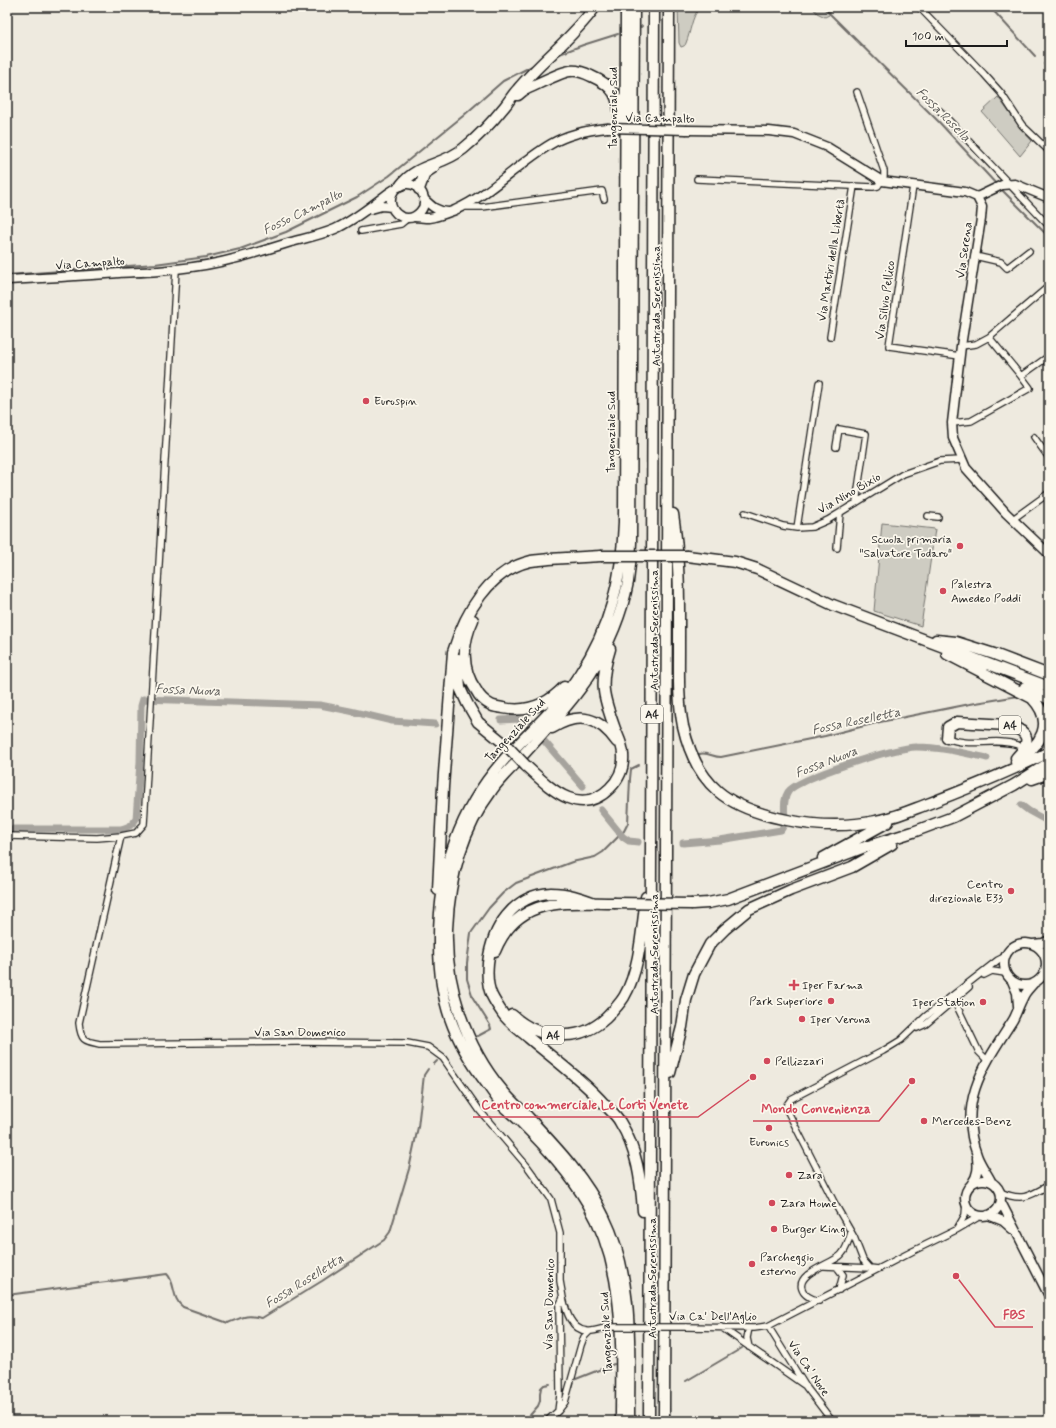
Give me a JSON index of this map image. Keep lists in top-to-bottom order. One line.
{"streets":{"highway":["Tangenziale Sud","Autostrada Serenissima","A4"],"street":["Via Campalto","Via Serena","Via Martiri della Libertà","Via Silvio Pellico","Via Nino Bixio","Via San Domenico","Via Ca' Dell'Aglio","Via Ca' Nove"]},"crossings":[["Via Serena","Via Silvio Pellico"],["Via Serena","Via Nino Bixio"],["Autostrada Serenissima","A4"],["Via Ca' Dell'Aglio","Via Ca' Nove"]],"water":["Fossa Rosella","Fosso Campalto","Fossa Nuova","Fossa Roselletta"],"places":{"other":["Eurospin","Scuola primaria \"Salvatore Todaro\"","Palestra Amedeo Poddi","Centro direzionale E33","Park Superiore","Iper Station","Iper Verona","Pellizzari","Centro commerciale Le Corti Venete","Mondo Convenienza","Mercedes-Benz","Euronics","Zara","Zara Home","Burger King","Parcheggio esterno","FBS"],"health":["Iper Farma"]},"scale_bar":"100 m"}
